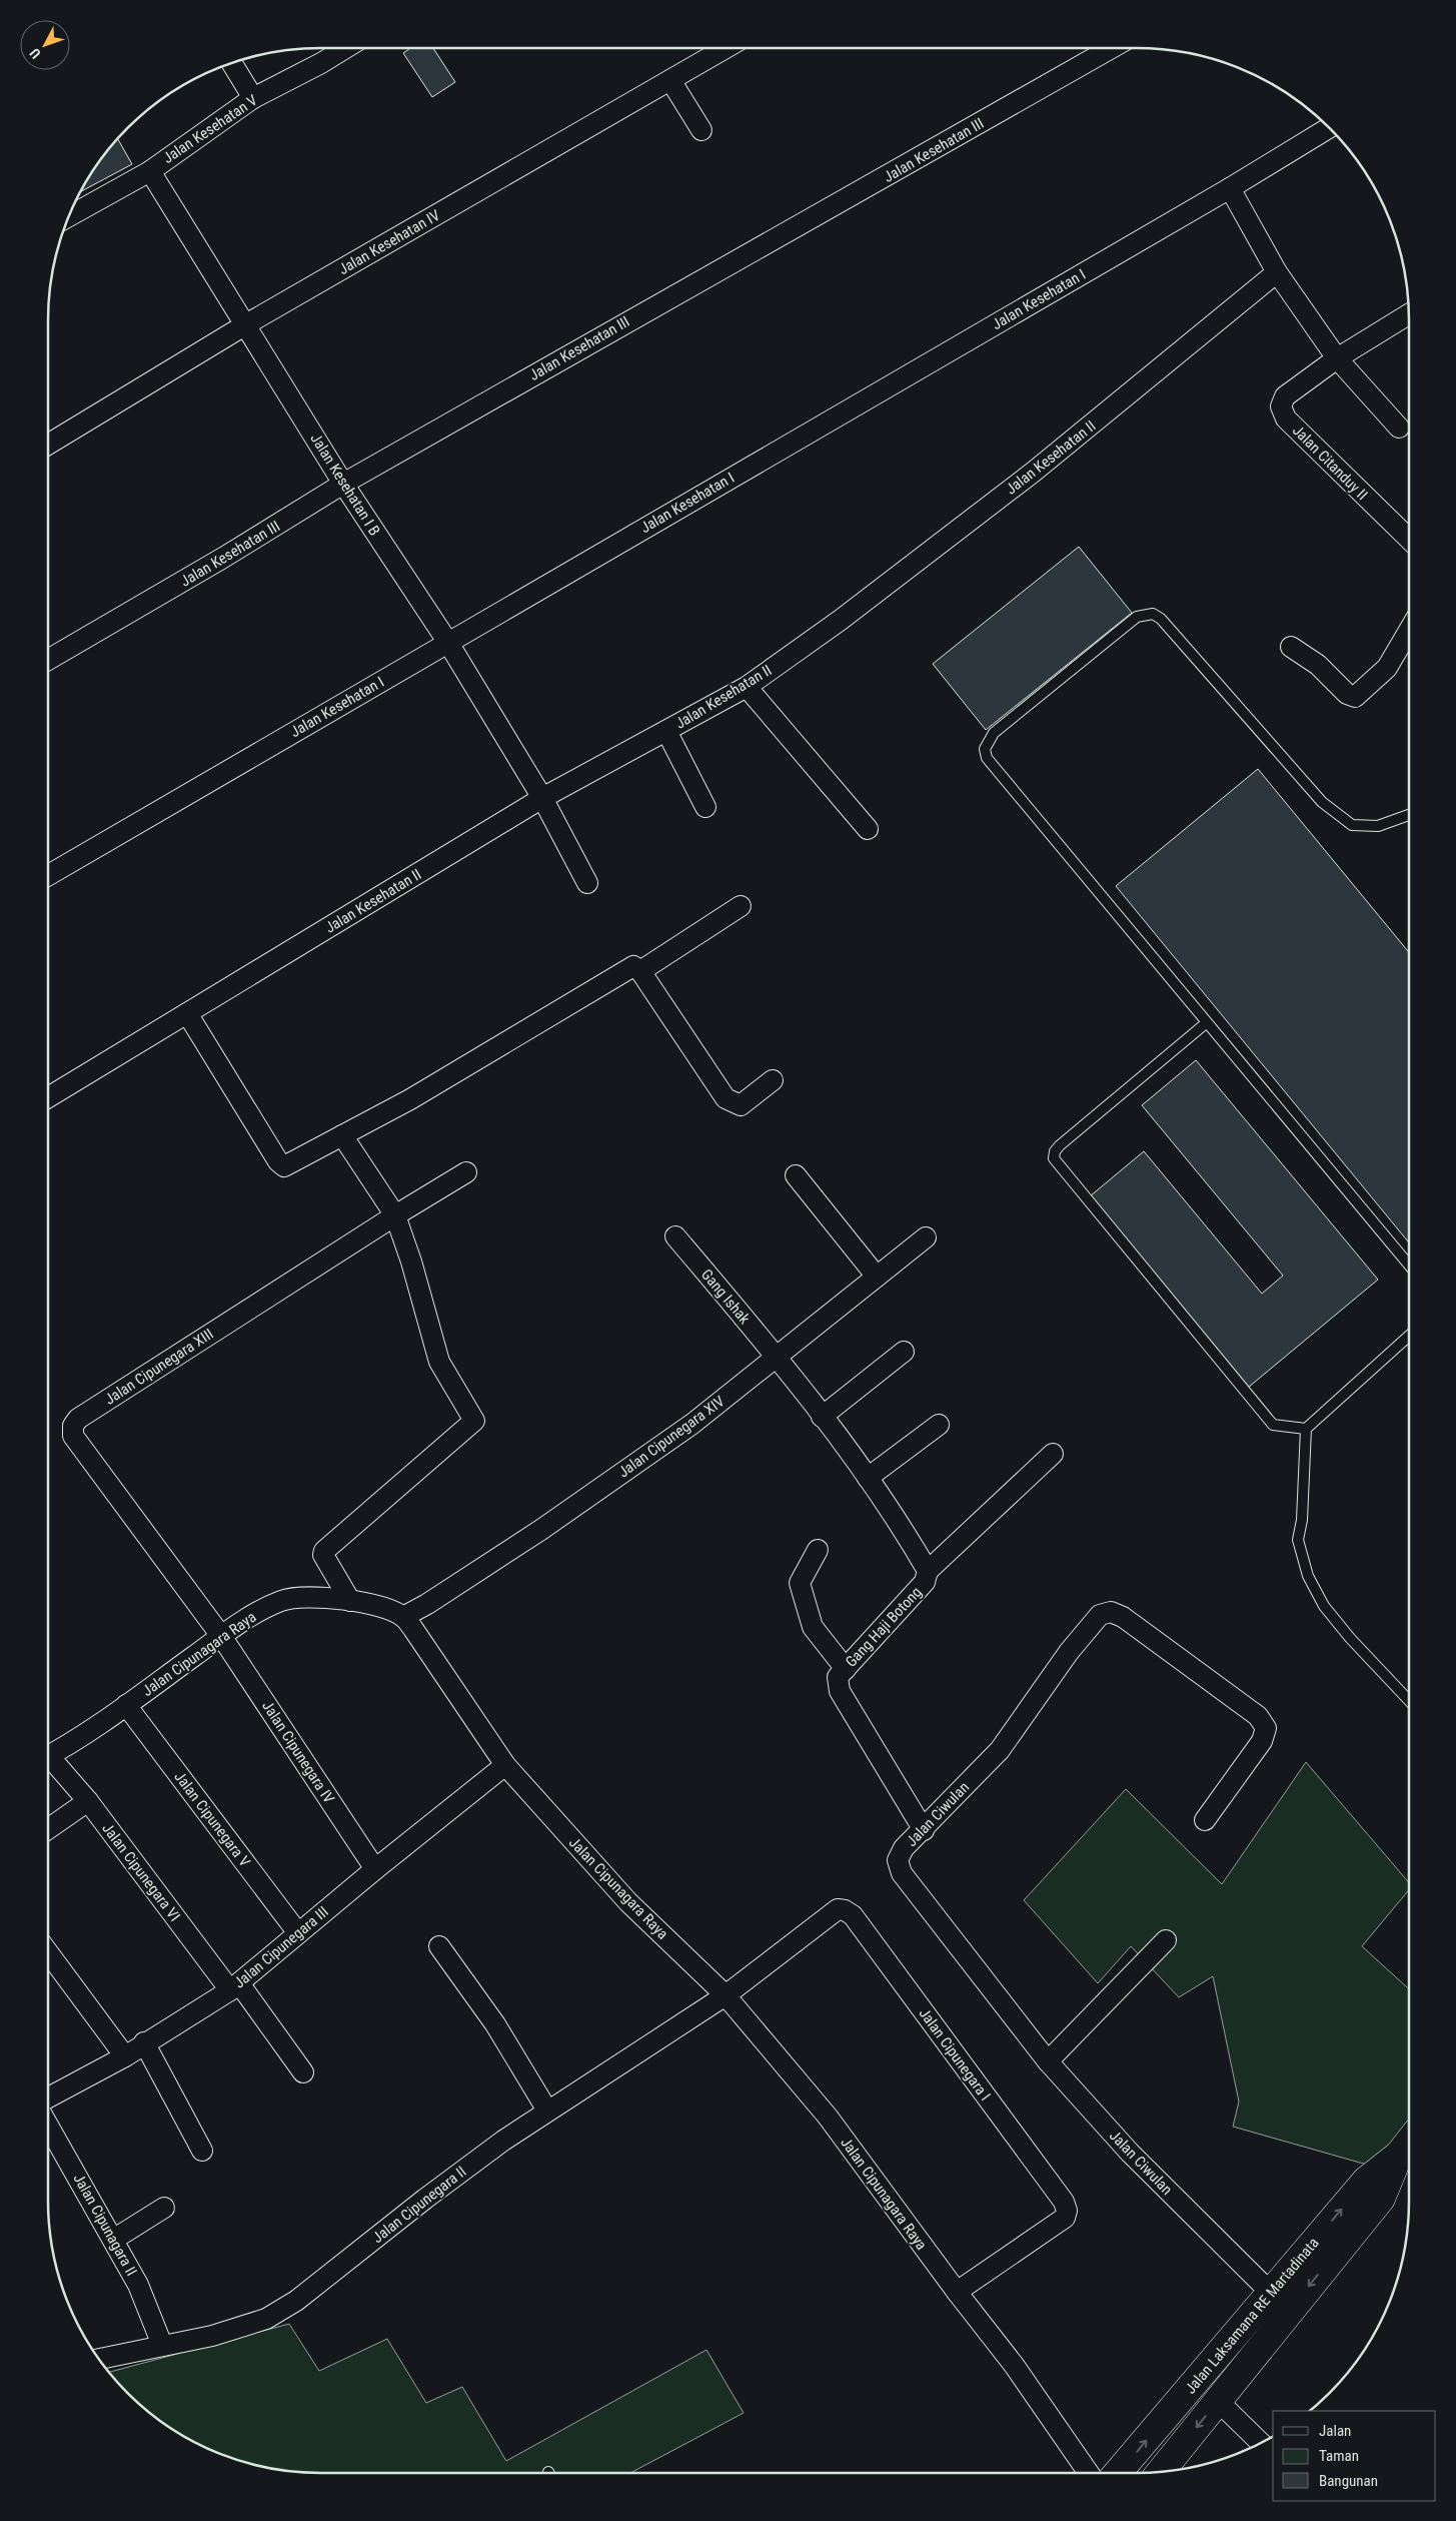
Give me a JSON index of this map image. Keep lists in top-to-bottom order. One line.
{"streets":{"highway":["Jalan Laksamana RE Martadinata"],"street":["Jalan Kesehatan V","Jalan Kesehatan III","Jalan Kesehatan IV","Jalan Kesehatan I","Jalan Kesehatan II","Jalan Citanduy II","Jalan Kesehatan I B","Gang Ishak","Jalan Cipunegara XIII","Jalan Cipunegara XIV","Gang Haji Botong","Jalan Cipunagara Raya","Jalan Cipunegara IV","Jalan Ciwulan","Jalan Cipunegara V","Jalan Cipunegara VI","Jalan Cipunegara III","Jalan Cipunegara I","Jalan Cipunegara II","Jalan Cipunagara II"]},"crossings":[["Jalan Kesehatan V","Jalan Kesehatan I B"],["Jalan Kesehatan III","Jalan Kesehatan I B"],["Jalan Kesehatan IV","Jalan Kesehatan I B"],["Jalan Kesehatan I","Jalan Kesehatan I B"],["Jalan Kesehatan II","Jalan Kesehatan I B"],["Gang Ishak","Jalan Cipunegara XIV"],["Gang Ishak","Gang Haji Botong"],["Jalan Cipunegara XIII","Jalan Cipunagara Raya"],["Jalan Cipunegara XIII","Jalan Cipunegara IV"],["Jalan Cipunegara XIV","Gang Haji Botong"],["Jalan Cipunegara XIV","Jalan Cipunagara Raya"],["Gang Haji Botong","Jalan Ciwulan"],["Jalan Cipunagara Raya","Jalan Cipunegara IV"],["Jalan Cipunagara Raya","Jalan Cipunegara V"],["Jalan Cipunagara Raya","Jalan Cipunegara III"],["Jalan Cipunagara Raya","Jalan Cipunegara I"],["Jalan Cipunagara Raya","Jalan Cipunegara II"],["Jalan Cipunegara IV","Jalan Cipunegara III"],["Jalan Ciwulan","Jalan Laksamana RE Martadinata"],["Jalan Cipunegara V","Jalan Cipunegara III"],["Jalan Cipunegara VI","Jalan Cipunegara III"],["Jalan Cipunegara I","Jalan Cipunegara II"],["Jalan Cipunegara II","Jalan Cipunagara II"]],"legend":["Jalan","Taman","Bangunan"],"north":"bottom left"}
